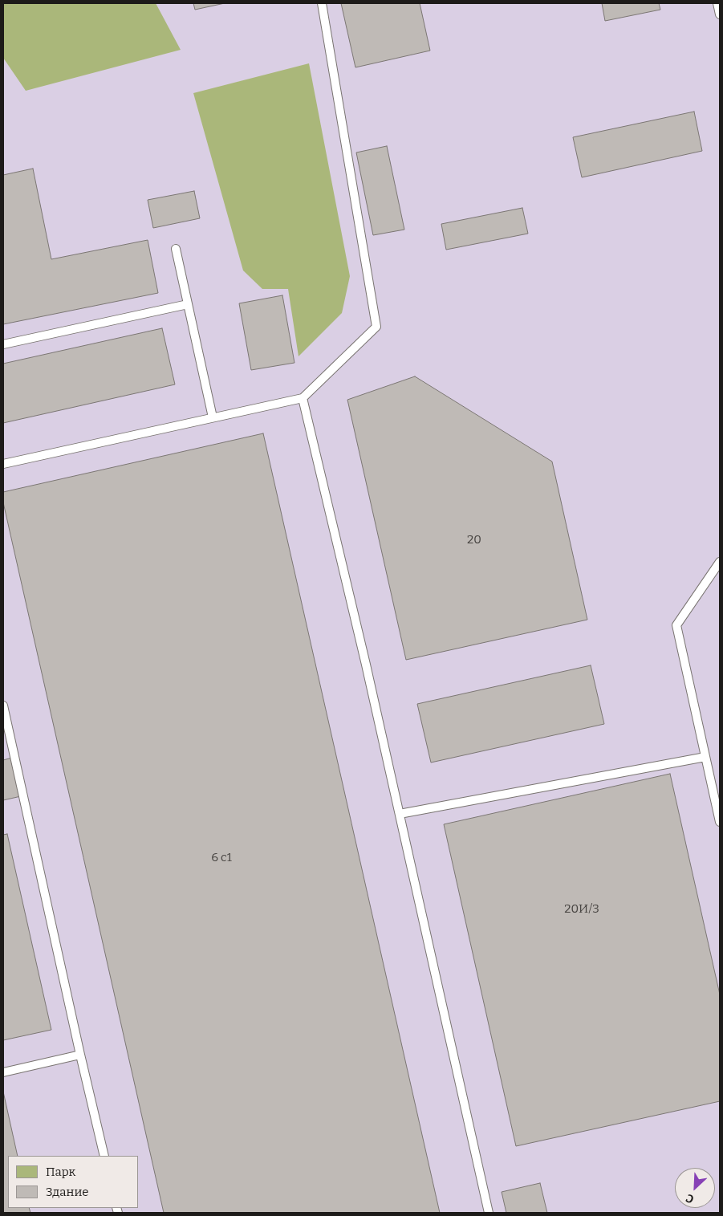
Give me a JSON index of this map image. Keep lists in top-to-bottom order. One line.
{"house_numbers":["20","6 с1","20И/3"],"legend":["Парк","Здание"],"north":"bottom left"}
